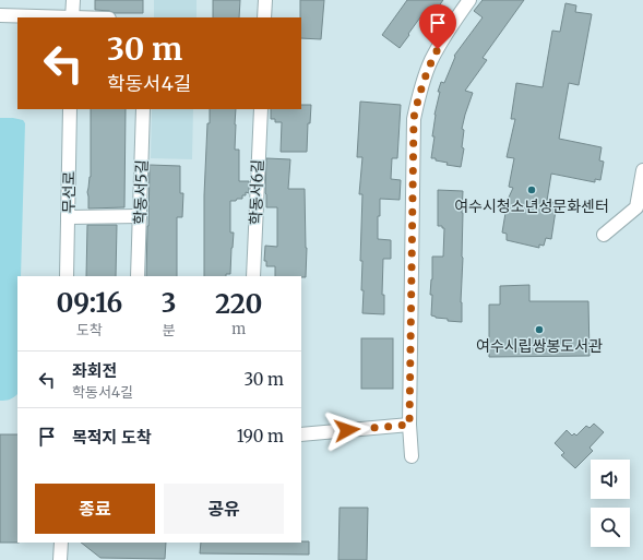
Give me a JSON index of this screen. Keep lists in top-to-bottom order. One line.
{"streets":{"street":["무선로","학동서5길","학동서6길"]},"places":["여수시청소년성문화센터","여수시립쌍봉도서관"],"page":{"turn":["30 m","학동서4길"],"eta":["09:16","도착","3","분","220","m"],"list":[{"name":"좌회전","note":"학동서4길","value":"30 m"},{"name":"목적지 도착","value":"190 m"}],"buttons":["종료","공유"]}}
